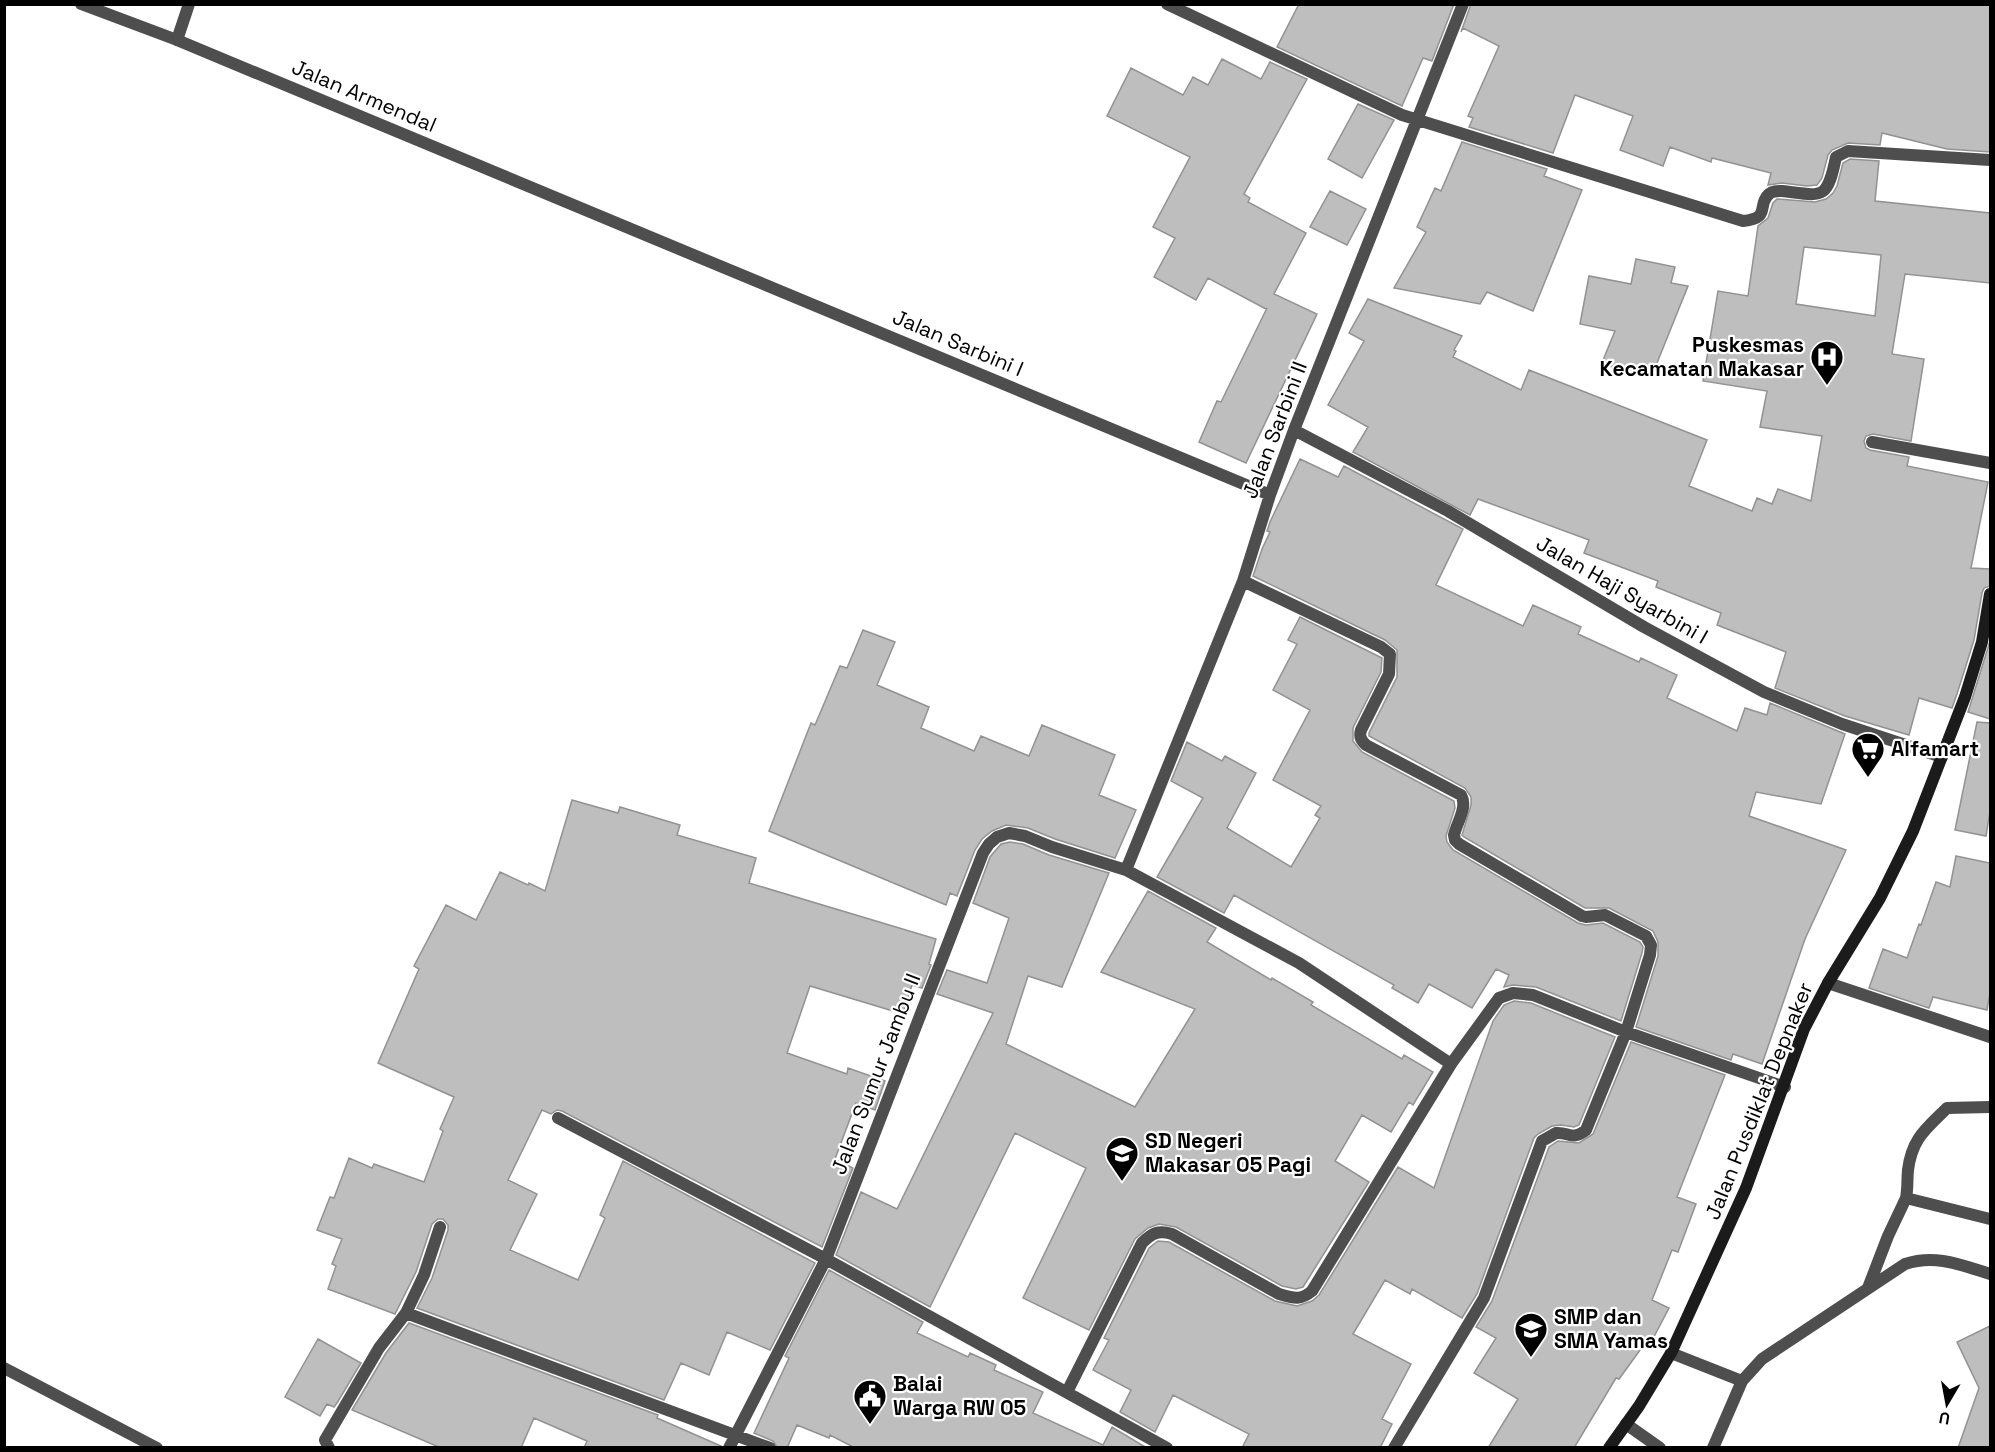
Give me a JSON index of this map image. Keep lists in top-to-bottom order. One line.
{"streets":{"street":["Jalan Armendal","Jalan Sarbini I","Jalan Sarbini II","Jalan Haji Syarbini I","Jalan Sumur Jambu II","Jalan Pusdiklat Depnaker"]},"crossings":[["Jalan Armendal","Jalan Sarbini I"],["Jalan Sarbini I","Jalan Sarbini II"],["Jalan Sarbini II","Jalan Haji Syarbini I"],["Jalan Sarbini II","Jalan Sumur Jambu II"],["Jalan Haji Syarbini I","Jalan Pusdiklat Depnaker"]],"places":{"hospital":["Puskesmas Kecamatan Makasar"],"supermarket":["Alfamart"],"school or university":["SD Negeri Makasar 05 Pagi","SMP dan SMA Yamas"],"public building":["Balai Warga RW 05"]},"north":"bottom"}
